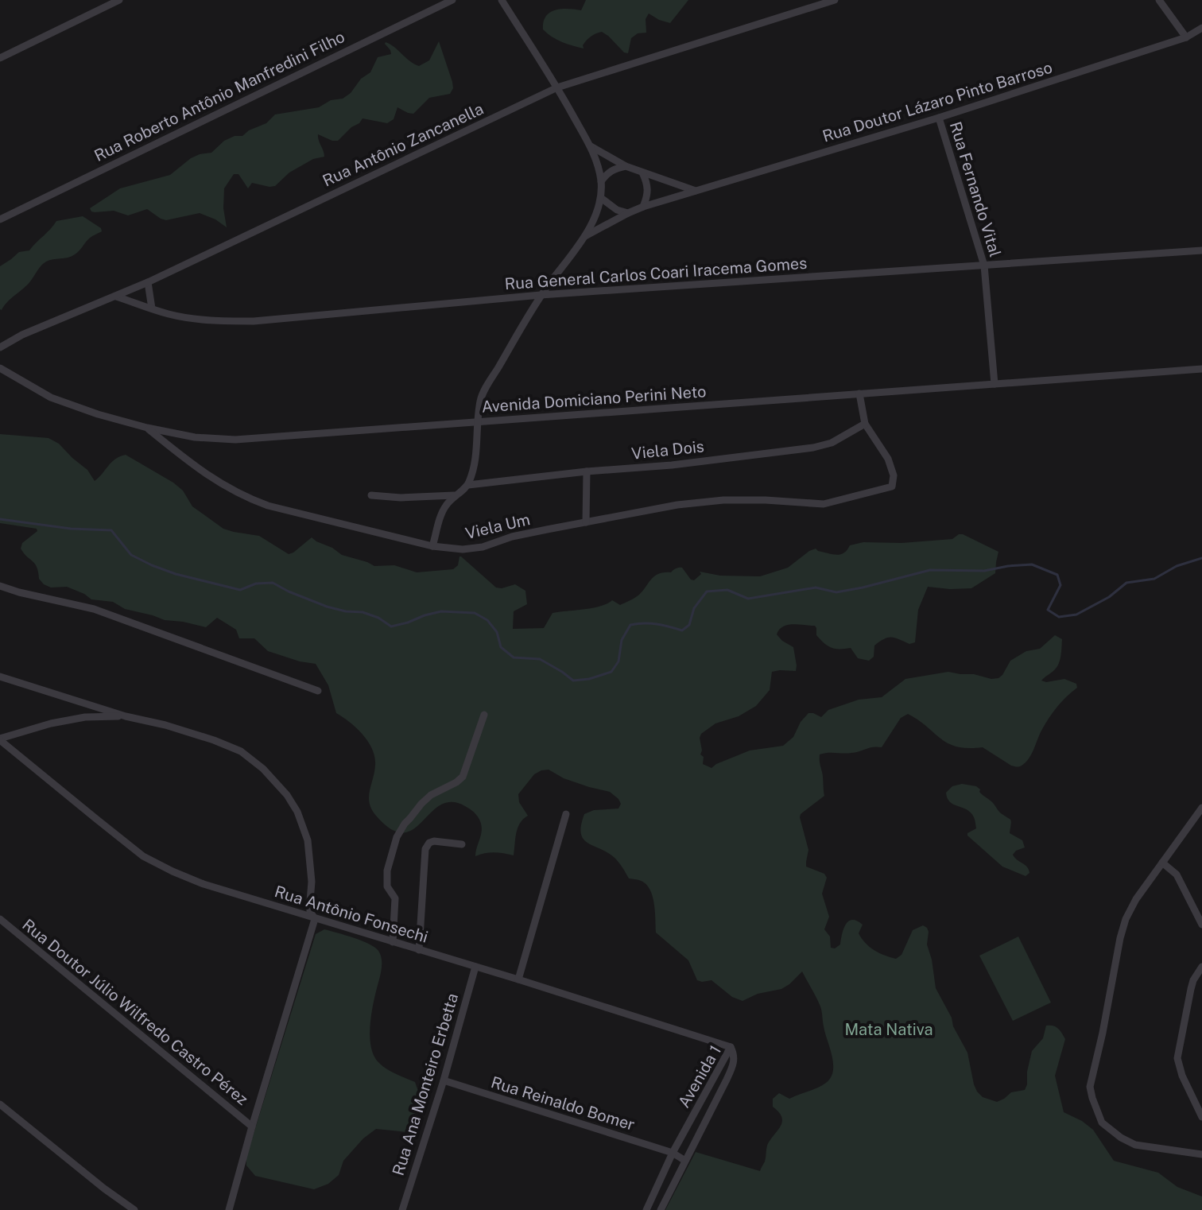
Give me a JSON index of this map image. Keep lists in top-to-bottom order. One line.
{"streets":{"street":["Rua Roberto Antônio Manfredini Filho","Rua Doutor Lázaro Pinto Barroso","Rua Antônio Zancanella","Rua Fernando Vital","Rua General Carlos Coari Iracema Gomes","Avenida Domiciano Perini Neto","Viela Dois","Viela Um","Rua Antônio Fonsechi","Rua Doutor Júlio Wilfredo Castro Pérez","Avenida 1","Rua Ana Monteiro Erbetta","Rua Reinaldo Bomer"]},"crossings":[["Rua Doutor Lázaro Pinto Barroso","Rua Antônio Zancanella"],["Rua Doutor Lázaro Pinto Barroso","Rua Fernando Vital"],["Rua Doutor Lázaro Pinto Barroso","Rua General Carlos Coari Iracema Gomes"],["Rua Doutor Lázaro Pinto Barroso","Avenida Domiciano Perini Neto"],["Rua Doutor Lázaro Pinto Barroso","Viela Dois"],["Rua Antônio Zancanella","Rua General Carlos Coari Iracema Gomes"],["Rua Fernando Vital","Rua General Carlos Coari Iracema Gomes"],["Rua Fernando Vital","Avenida Domiciano Perini Neto"],["Avenida Domiciano Perini Neto","Viela Um"],["Viela Dois","Viela Um"],["Rua Antônio Fonsechi","Avenida 1"],["Rua Antônio Fonsechi","Rua Ana Monteiro Erbetta"],["Avenida 1","Rua Reinaldo Bomer"],["Rua Ana Monteiro Erbetta","Rua Reinaldo Bomer"]],"parks":["Mata Nativa"]}
